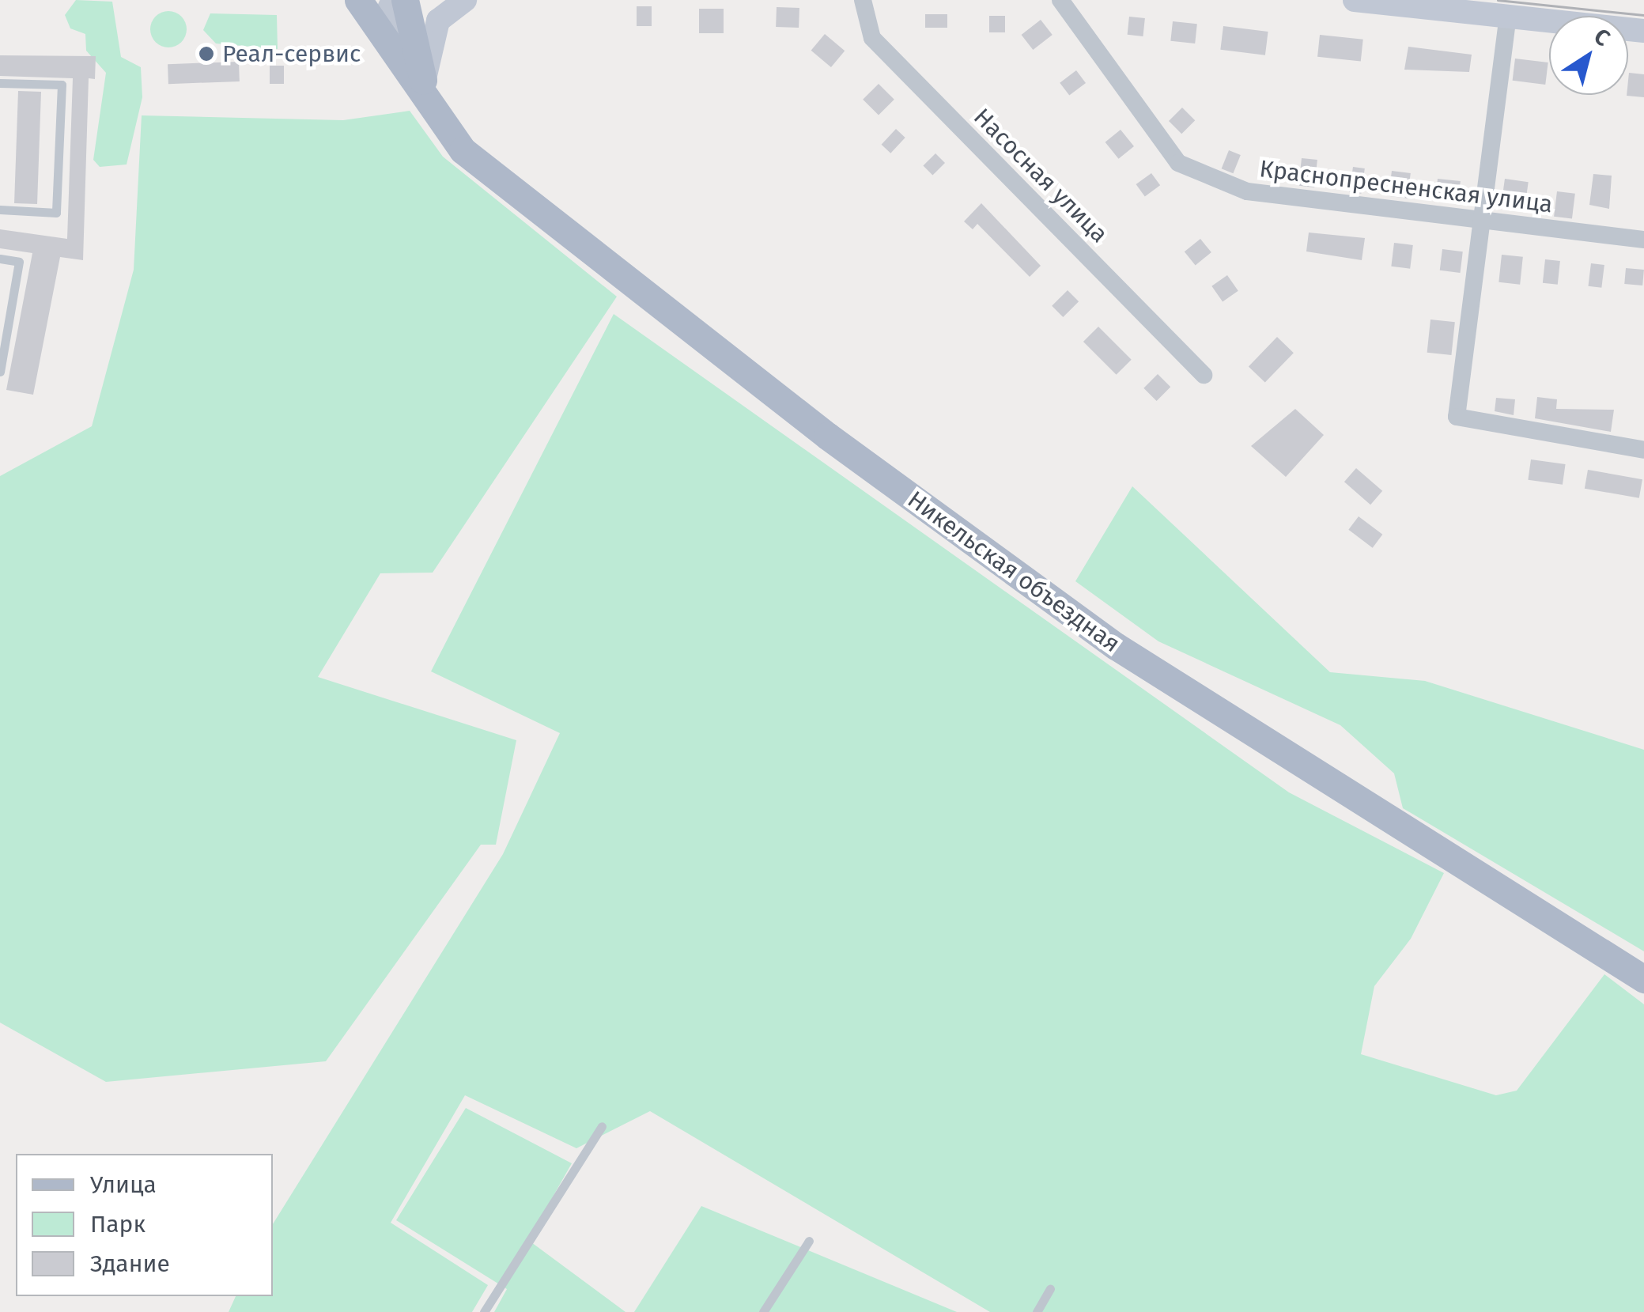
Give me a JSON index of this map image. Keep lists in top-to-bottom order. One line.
{"streets":{"main road":["Никельская объездная"],"street":["Насосная улица","Краснопресненская улица"]},"places":["Реал-сервис"],"legend":["Улица","Парк","Здание"],"north":"top right"}
